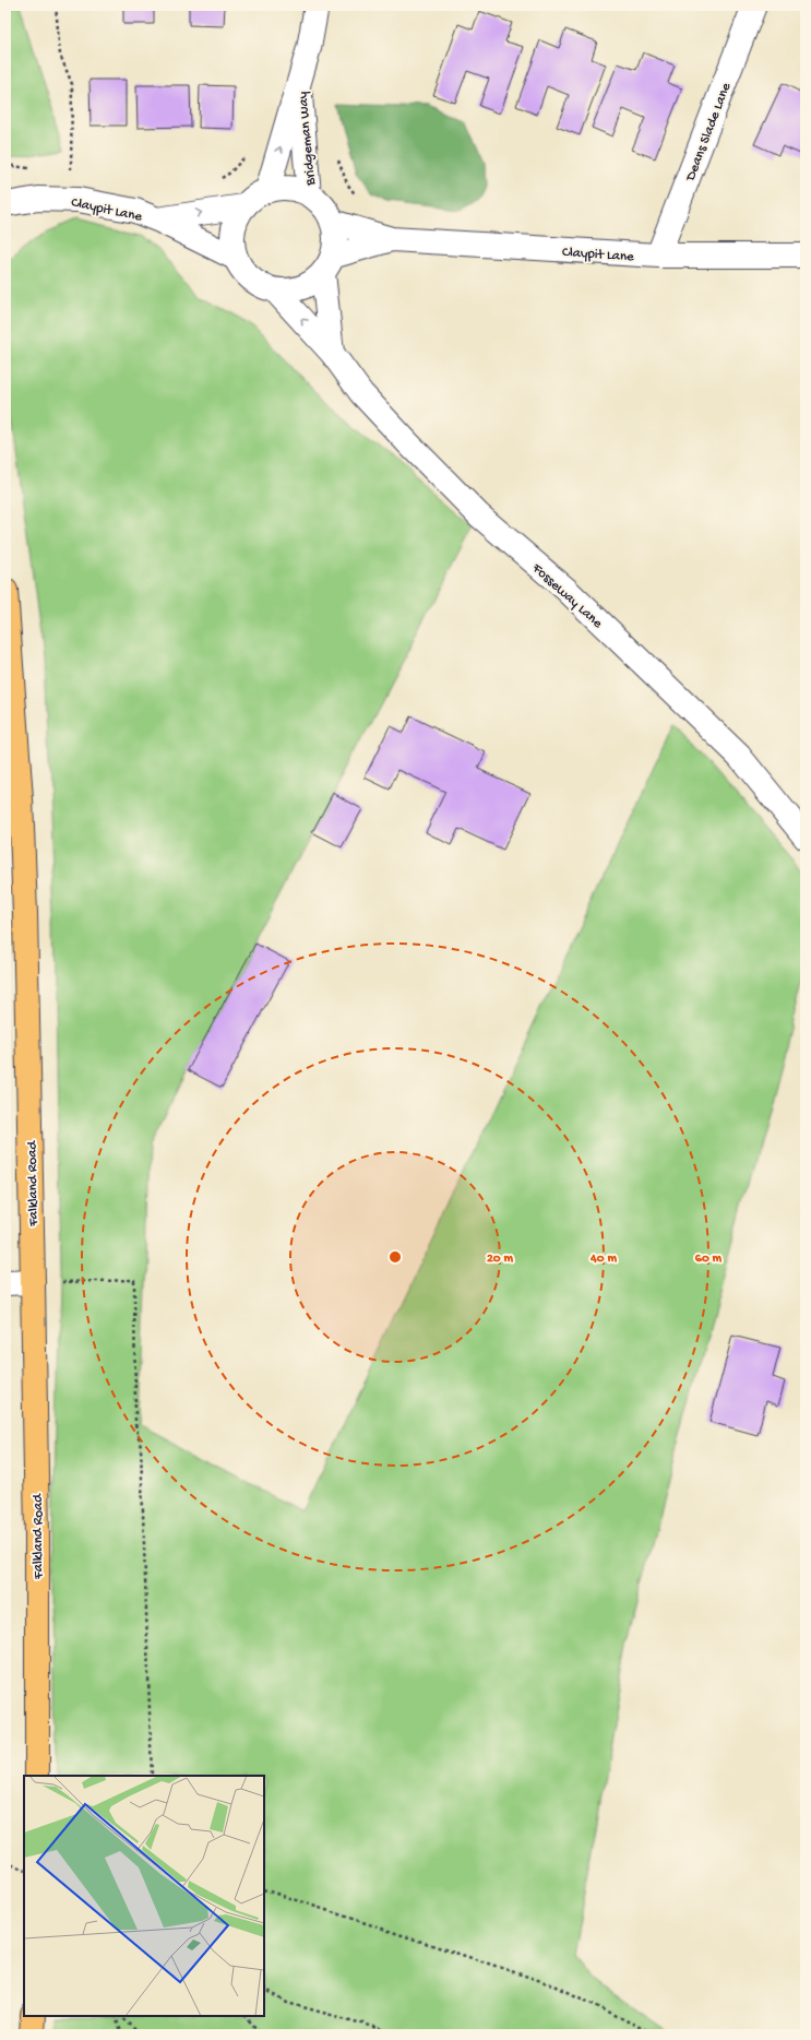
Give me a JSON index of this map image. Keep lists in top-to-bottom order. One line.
{"streets":{"highway":["Falkland Road"],"street":["Deans Slade Lane","Bridgeman Way","Claypit Lane","Fosseway Lane"]},"crossings":[["Deans Slade Lane","Claypit Lane"],["Bridgeman Way","Claypit Lane"],["Bridgeman Way","Fosseway Lane"],["Claypit Lane","Fosseway Lane"]],"rings":["20 m","40 m","60 m"]}
